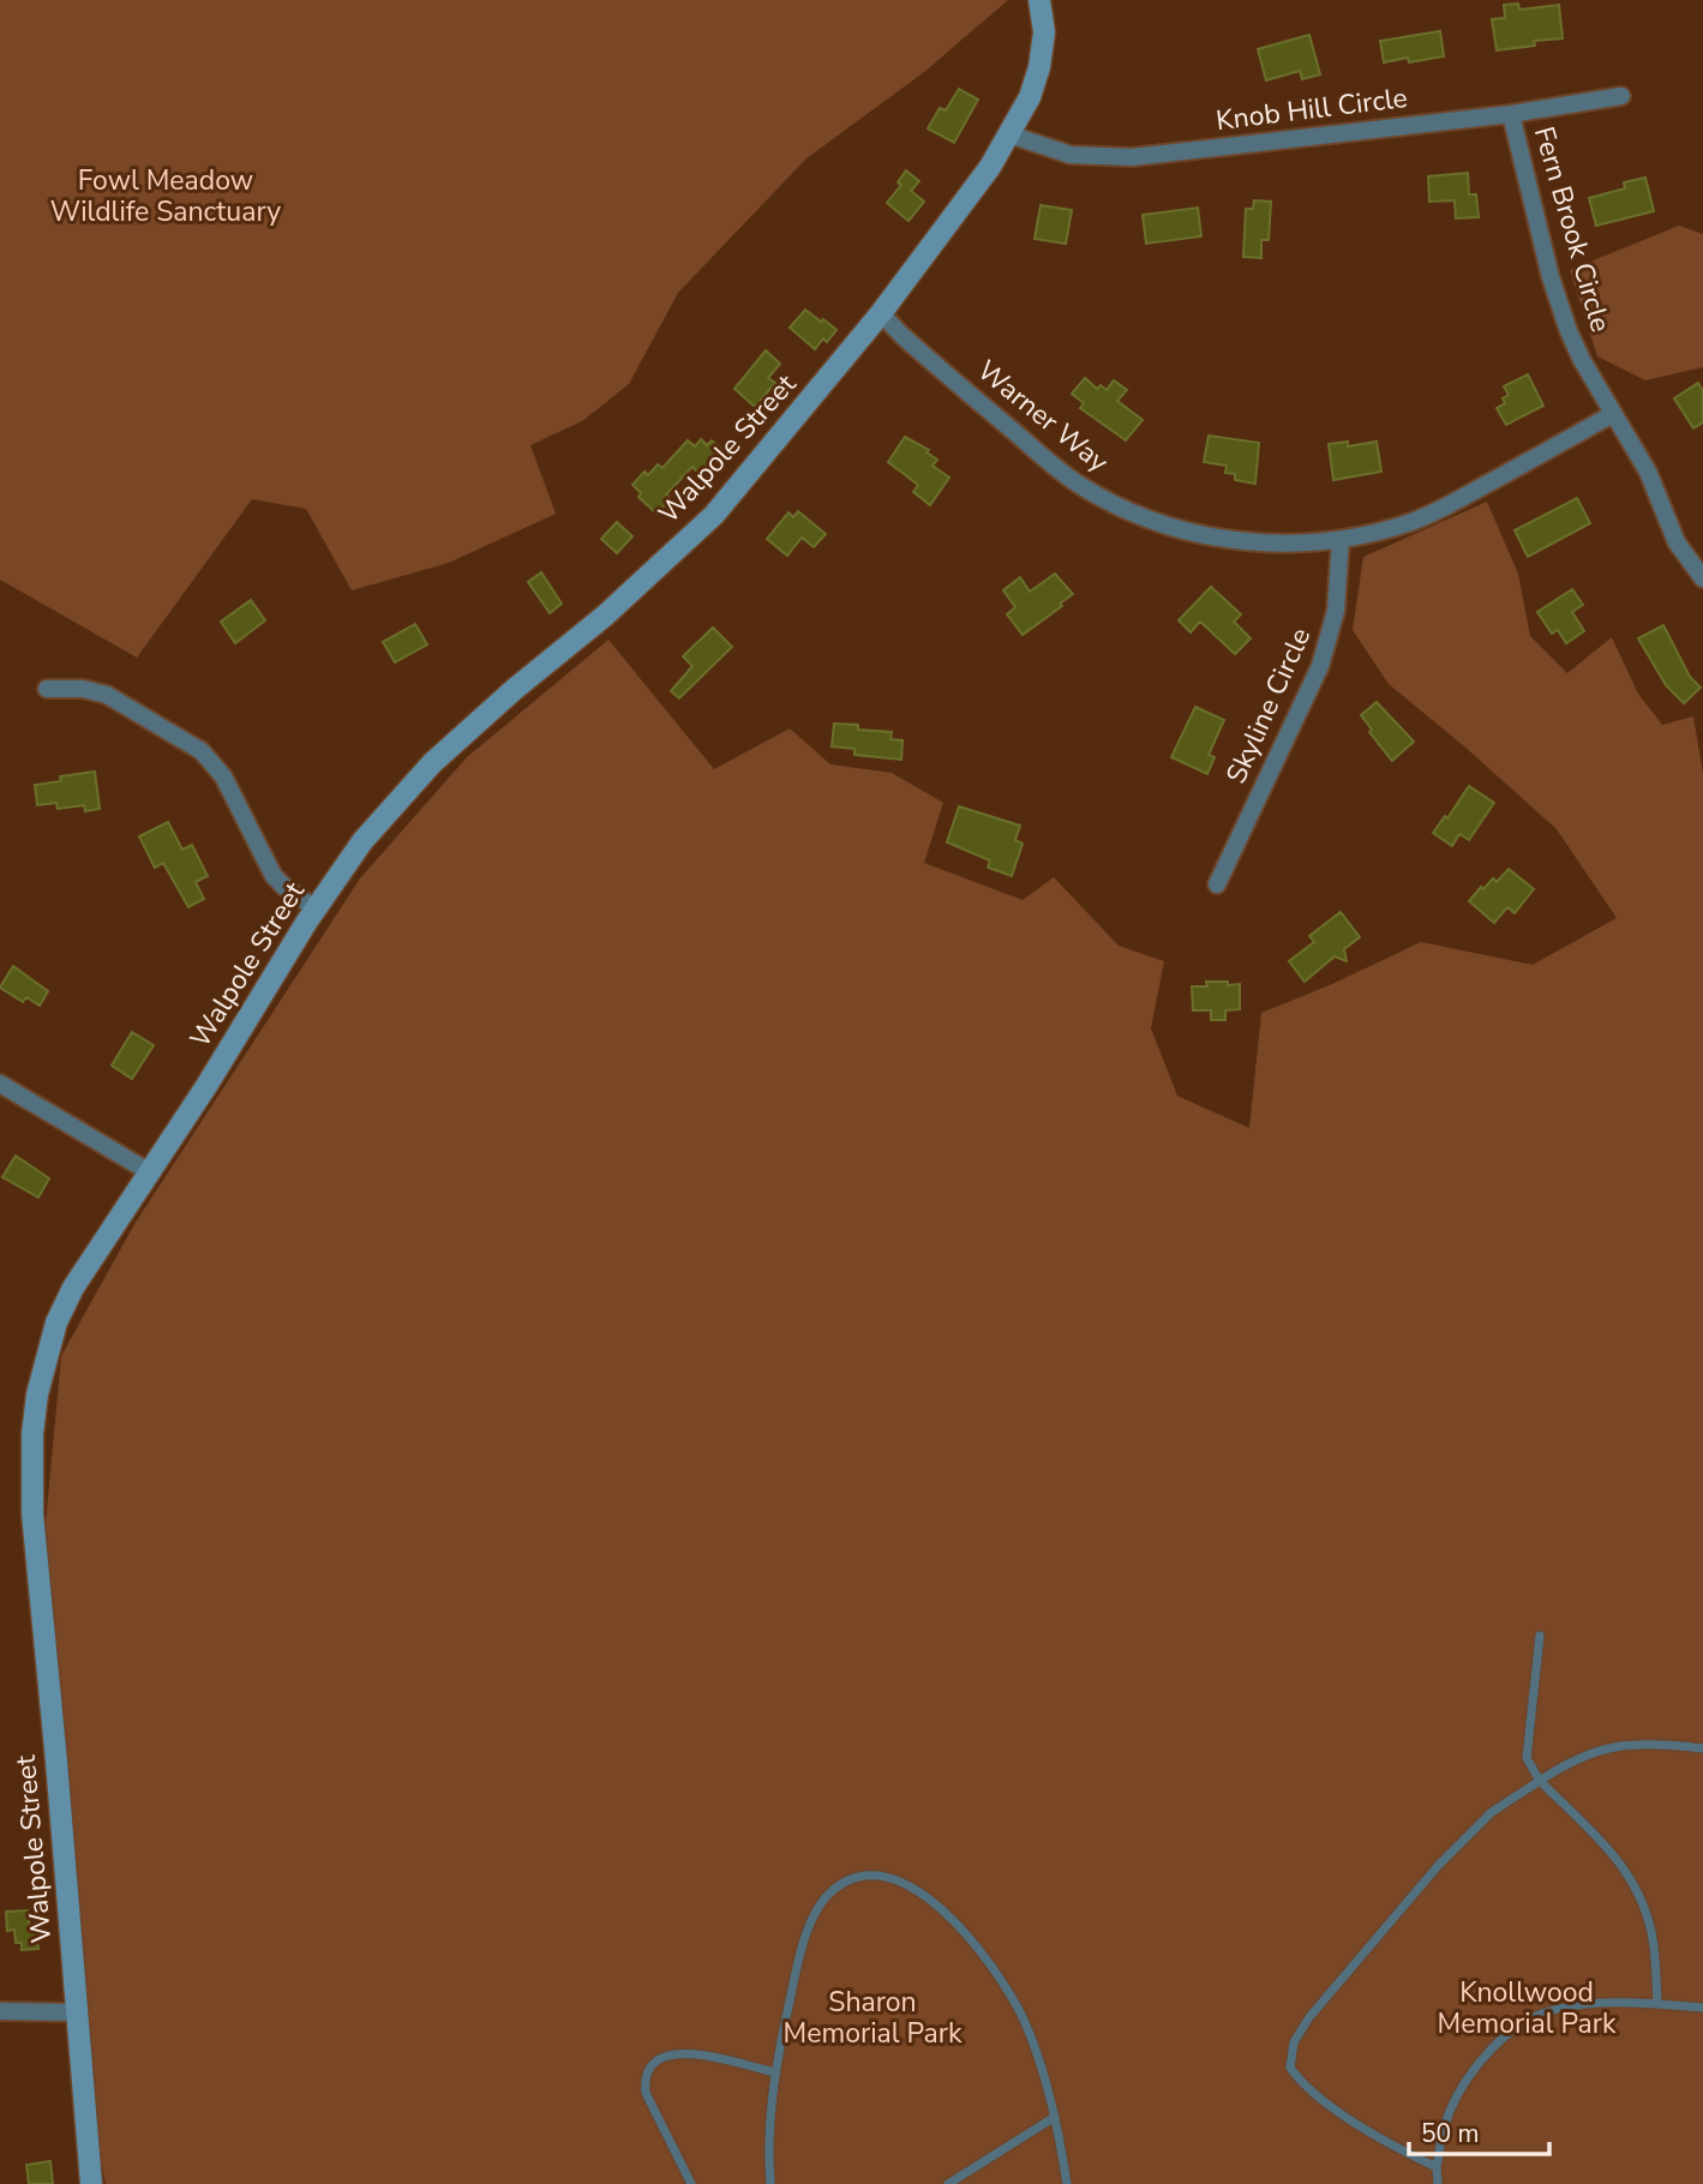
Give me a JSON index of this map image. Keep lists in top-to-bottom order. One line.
{"streets":{"main road":["Walpole Street"],"street":["Knob Hill Circle","Fern Brook Circle","Warner Way","Skyline Circle"]},"crossings":[["Knob Hill Circle","Fern Brook Circle"],["Knob Hill Circle","Walpole Street"],["Fern Brook Circle","Warner Way"],["Warner Way","Walpole Street"],["Warner Way","Skyline Circle"]],"parks":["Fowl Meadow Wildlife Sanctuary","Knollwood Memorial Park","Sharon Memorial Park"],"scale_bar":"50 m"}
